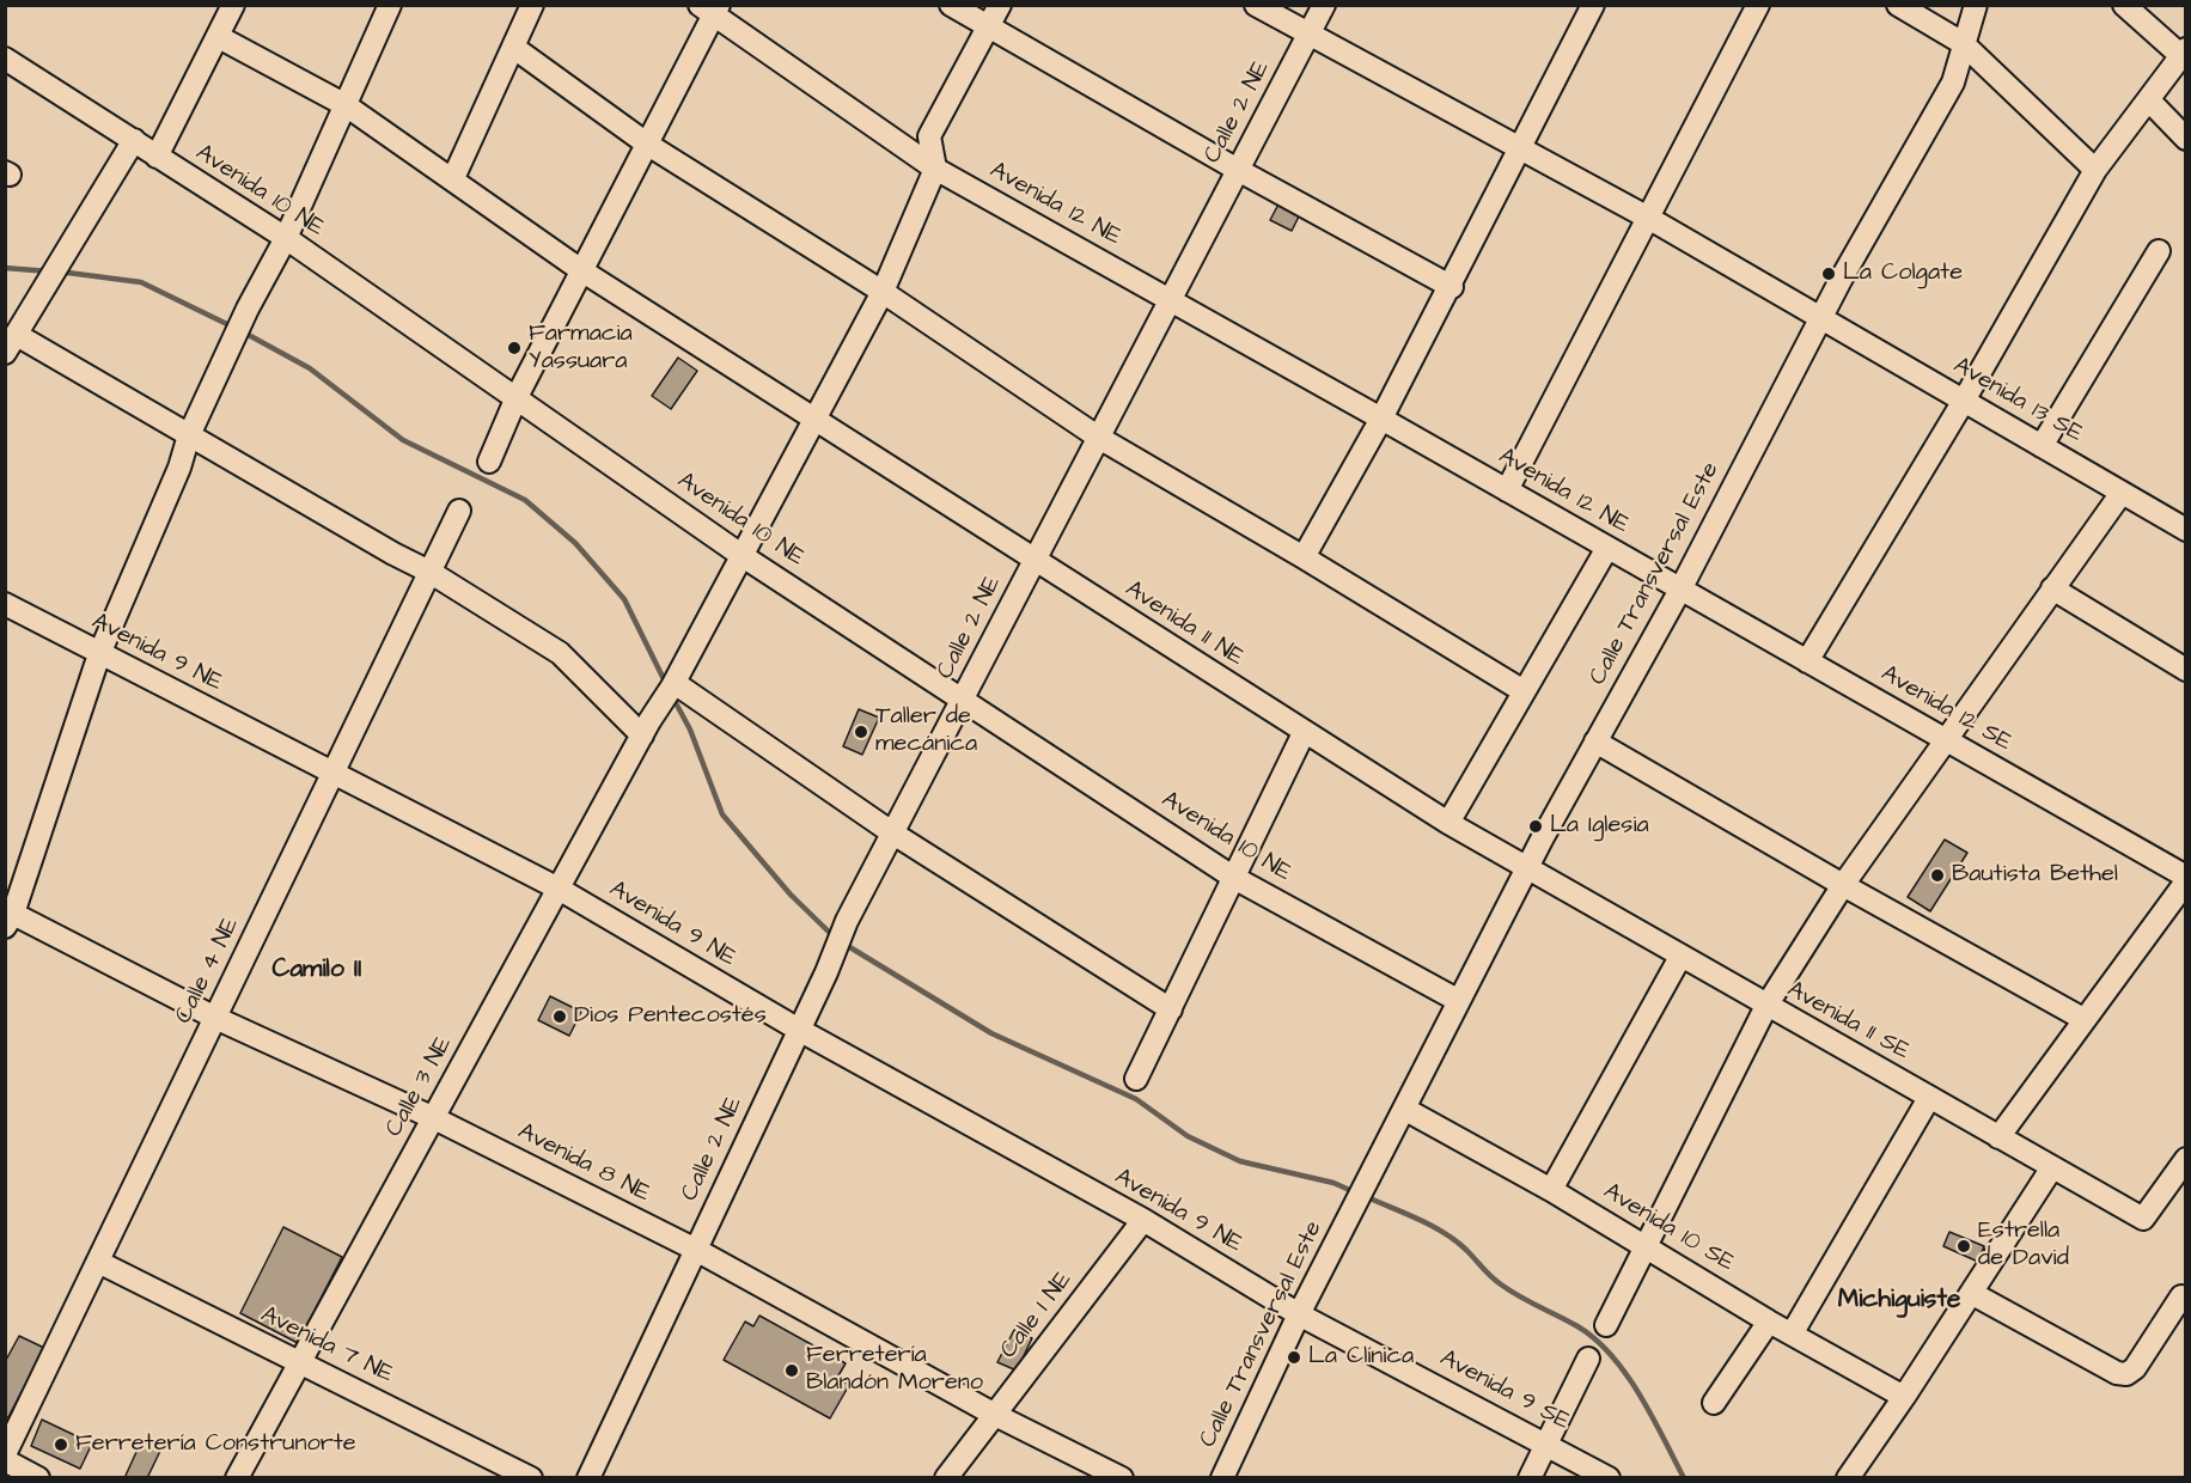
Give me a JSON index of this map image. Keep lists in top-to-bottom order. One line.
{"streets":{"street":["Calle 2 NE","Avenida 10 NE","Avenida 12 NE","Avenida 13 SE","Calle Transversal Este","Avenida 11 NE","Avenida 9 NE","Avenida 12 SE","Calle 4 NE","Avenida 11 SE","Calle 3 NE","Avenida 8 NE","Avenida 10 SE","Calle 1 NE","Avenida 7 NE","Avenida 9 SE"]},"crossings":[["Calle 2 NE","Avenida 10 NE"],["Calle 2 NE","Avenida 12 NE"],["Calle 2 NE","Avenida 13 SE"],["Calle 2 NE","Avenida 11 NE"],["Calle 2 NE","Avenida 9 NE"],["Calle 2 NE","Avenida 8 NE"],["Avenida 10 NE","Calle Transversal Este"],["Avenida 10 NE","Calle 3 NE"],["Avenida 12 NE","Calle Transversal Este"],["Avenida 12 NE","Avenida 12 SE"],["Avenida 12 NE","Calle 3 NE"],["Avenida 13 SE","Calle Transversal Este"],["Calle Transversal Este","Avenida 11 NE"],["Calle Transversal Este","Avenida 9 NE"],["Calle Transversal Este","Avenida 12 SE"],["Calle Transversal Este","Avenida 11 SE"],["Calle Transversal Este","Avenida 10 SE"],["Calle Transversal Este","Avenida 9 SE"],["Avenida 11 NE","Avenida 11 SE"],["Avenida 11 NE","Calle 3 NE"],["Avenida 9 NE","Calle 4 NE"],["Avenida 9 NE","Calle 3 NE"],["Avenida 9 NE","Calle 1 NE"],["Avenida 9 NE","Avenida 9 SE"],["Calle 4 NE","Avenida 8 NE"],["Calle 4 NE","Avenida 7 NE"],["Calle 3 NE","Avenida 8 NE"],["Calle 3 NE","Avenida 7 NE"],["Avenida 8 NE","Calle 1 NE"]],"districts":["Camilo II","Michiguiste"],"places":["La Colgate","Farmacia Yassuara","Taller de mecánica","La Iglesia","Bautista Bethel","Dios Pentecostés","Estrella de David","La Clínica","Ferretería Blandón Moreno","Ferretería Construnorte"]}
